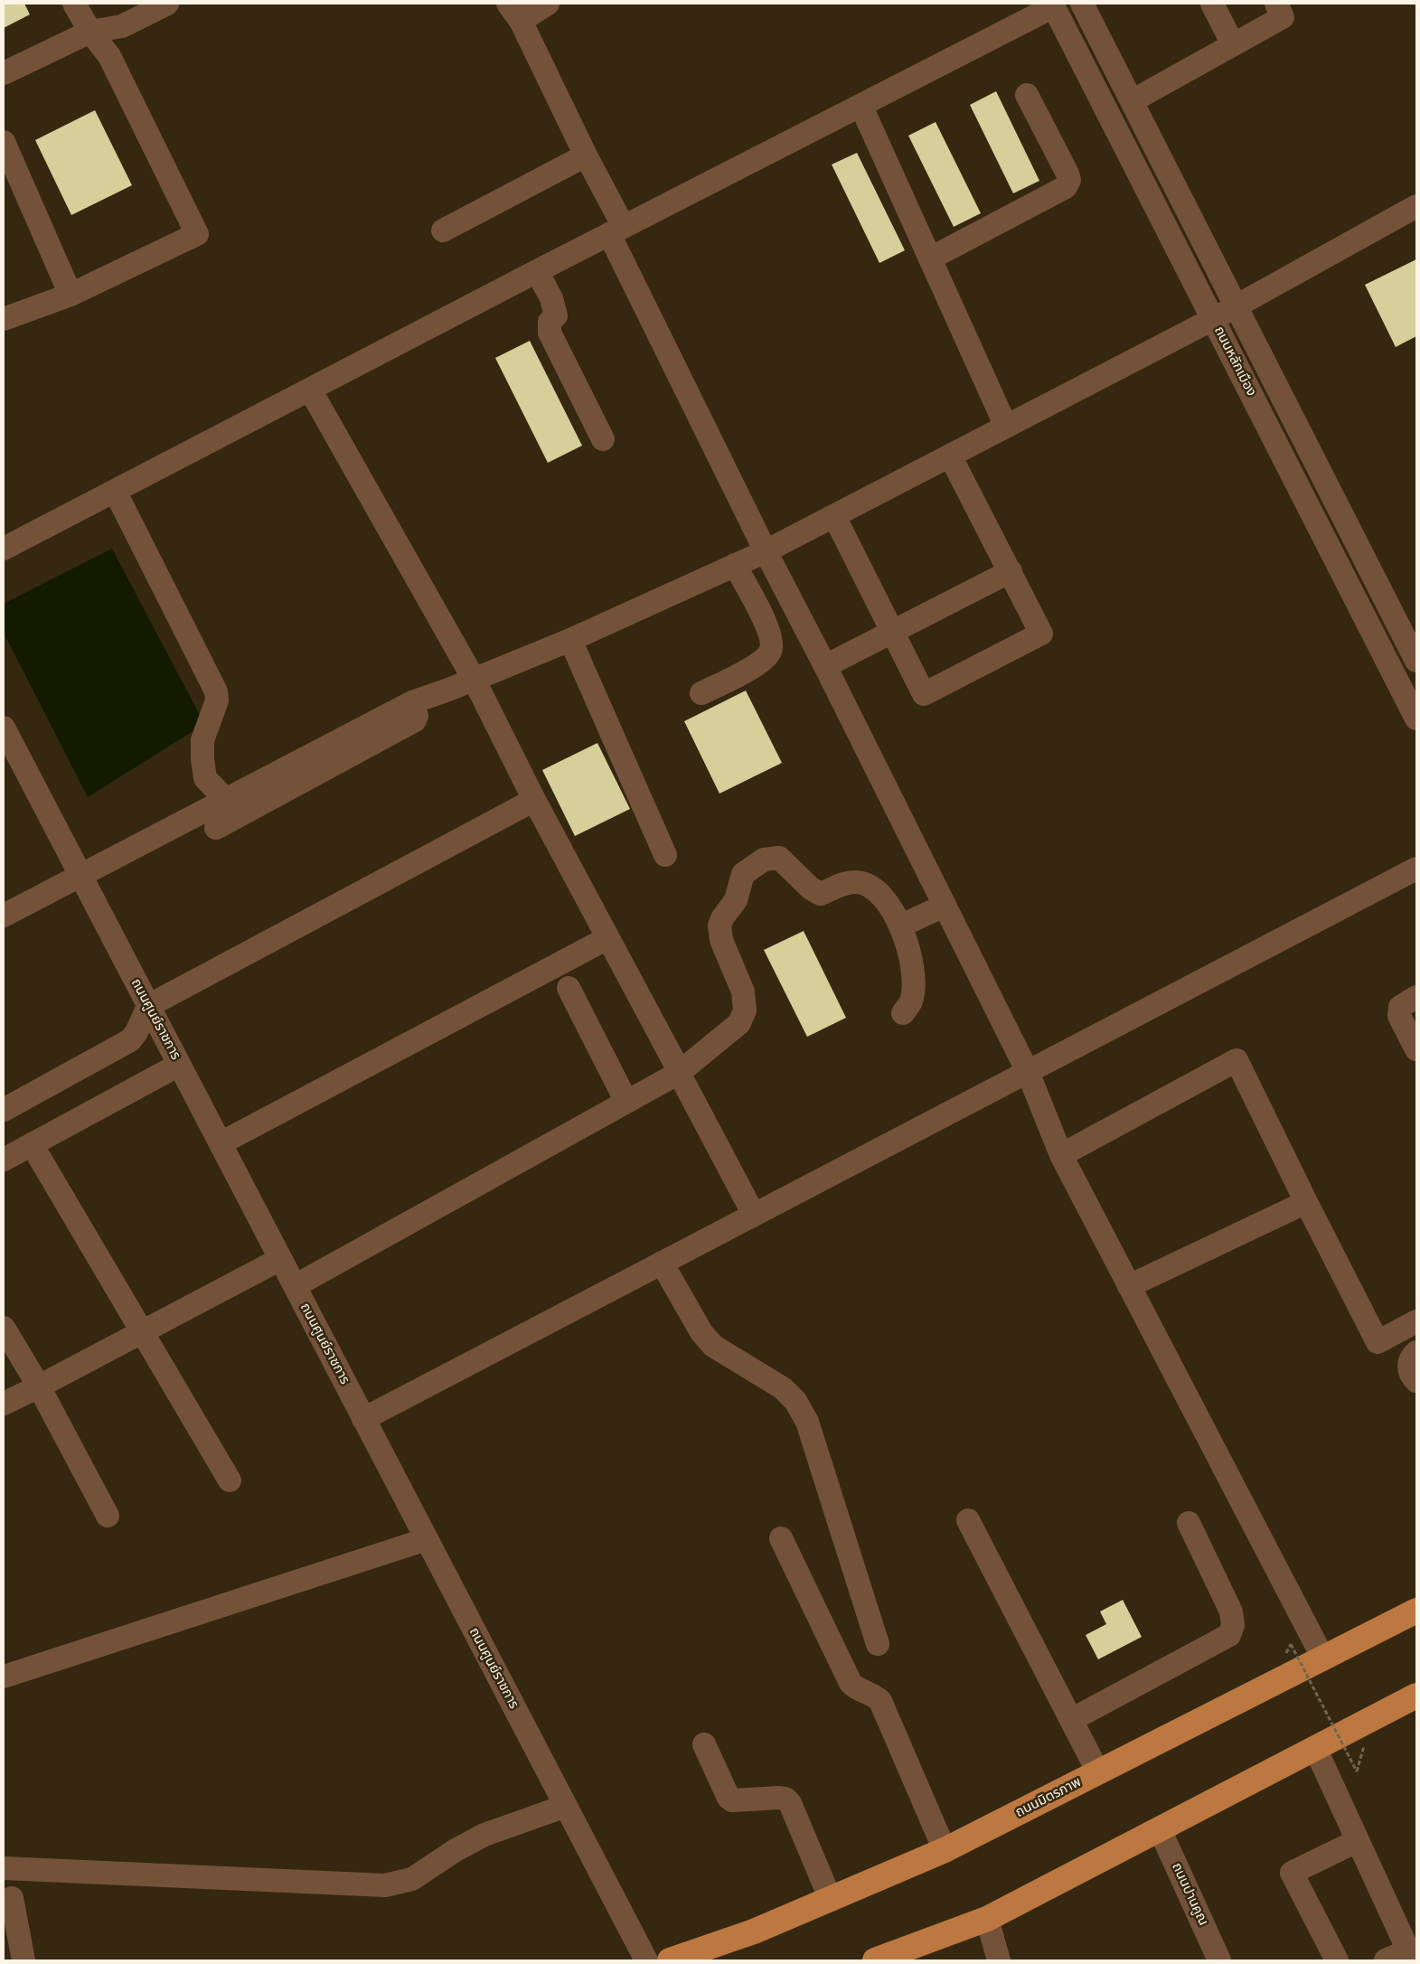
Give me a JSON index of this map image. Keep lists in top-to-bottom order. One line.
{"streets":{"main road":["ถนนมิตรภาพ"],"street":["ถนนหลักเมือง","ถนนศูนย์ราชการ","ถนนปานคูณ"]}}
